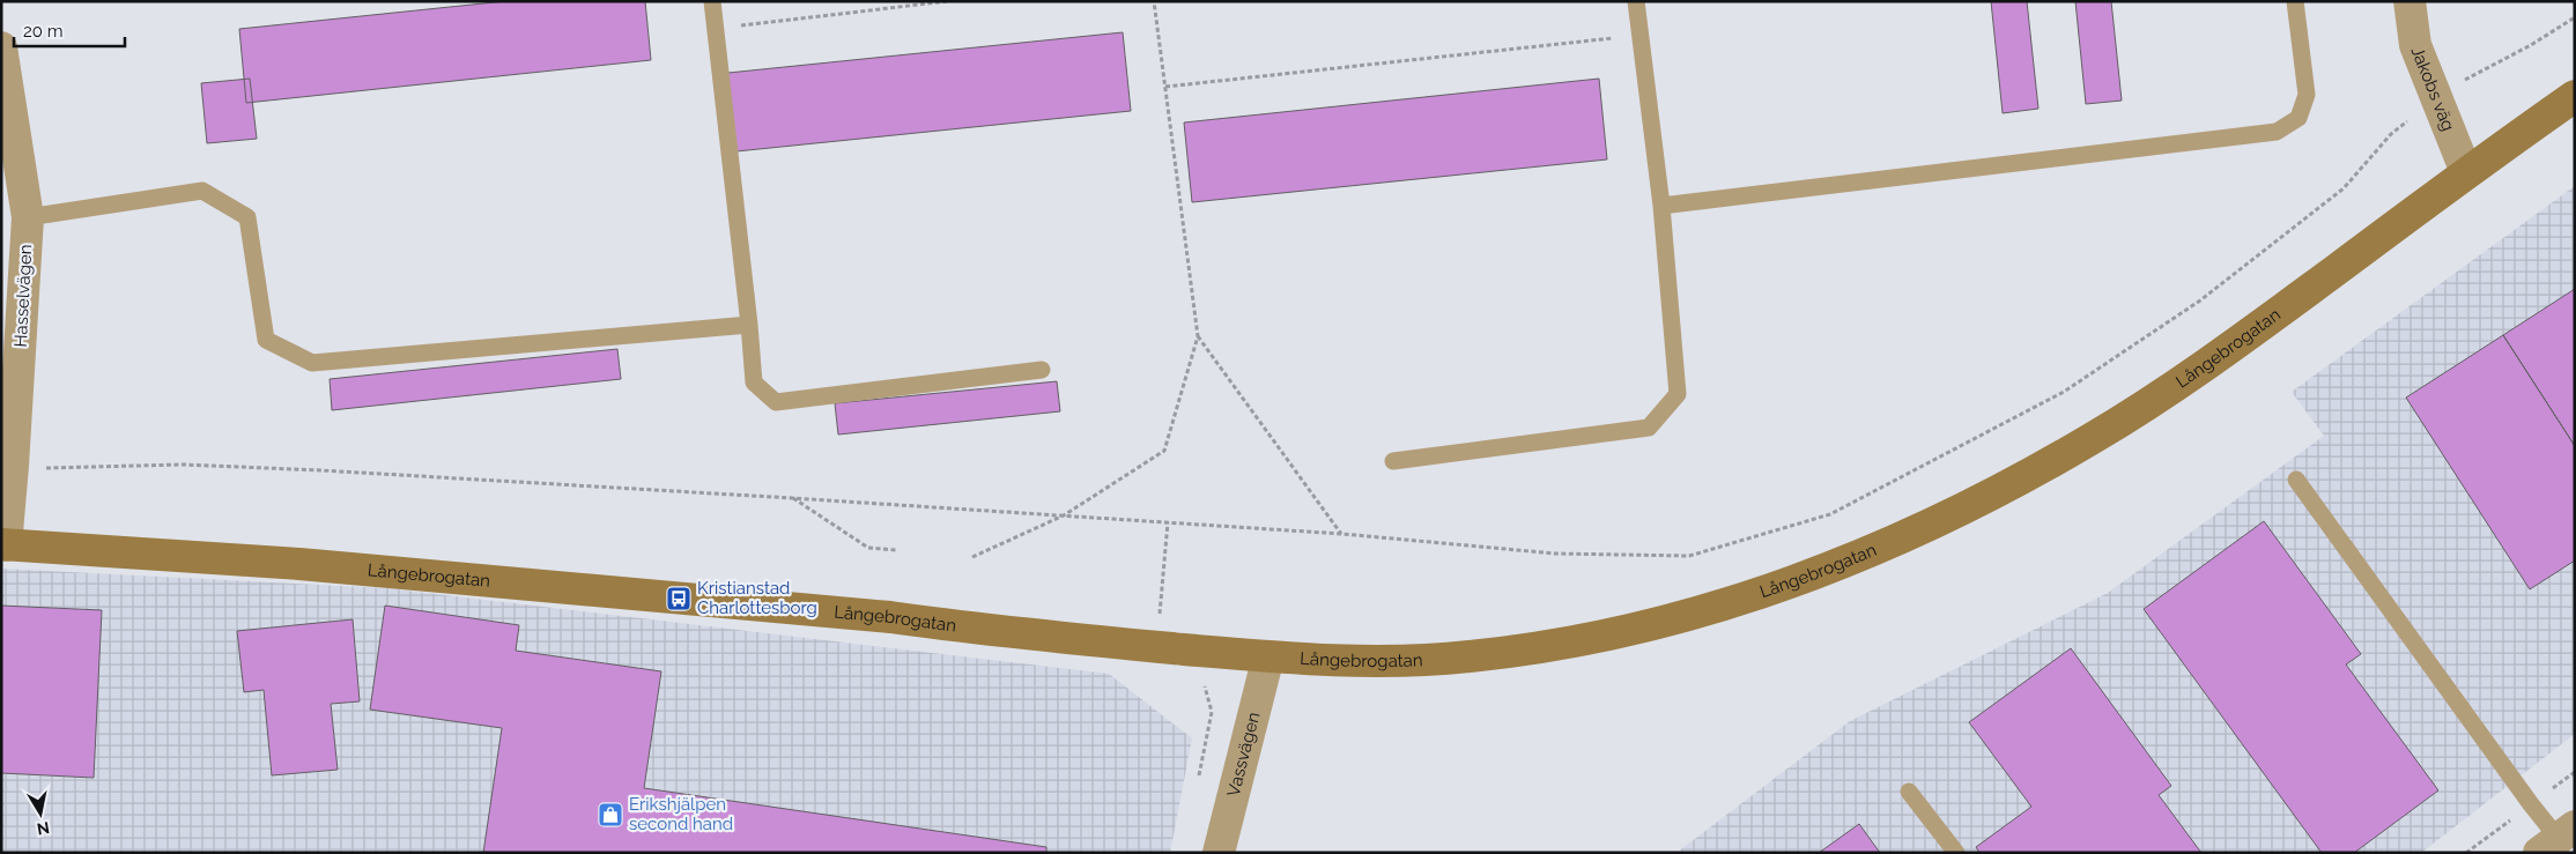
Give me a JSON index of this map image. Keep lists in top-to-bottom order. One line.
{"streets":{"main road":["Långebrogatan"],"street":["Jakobs väg","Hasselvägen","Vassvägen"]},"crossings":[["Jakobs väg","Långebrogatan"],["Hasselvägen","Långebrogatan"],["Långebrogatan","Vassvägen"]],"places":{"bus stop":["Kristianstad Charlottesborg"],"shop":["Erikshjälpen second hand"]},"scale_bar":"20 m","north":"bottom"}
